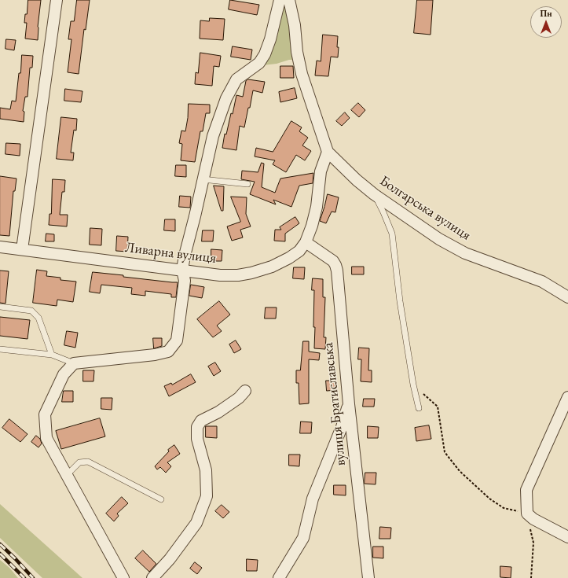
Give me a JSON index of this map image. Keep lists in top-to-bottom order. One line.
{"streets":{"street":["Болгарська вулиця","Ливарна вулиця","вулиця Братиславська"]},"crossings":[["Ливарна вулиця","вулиця Братиславська"]],"north":"top"}
